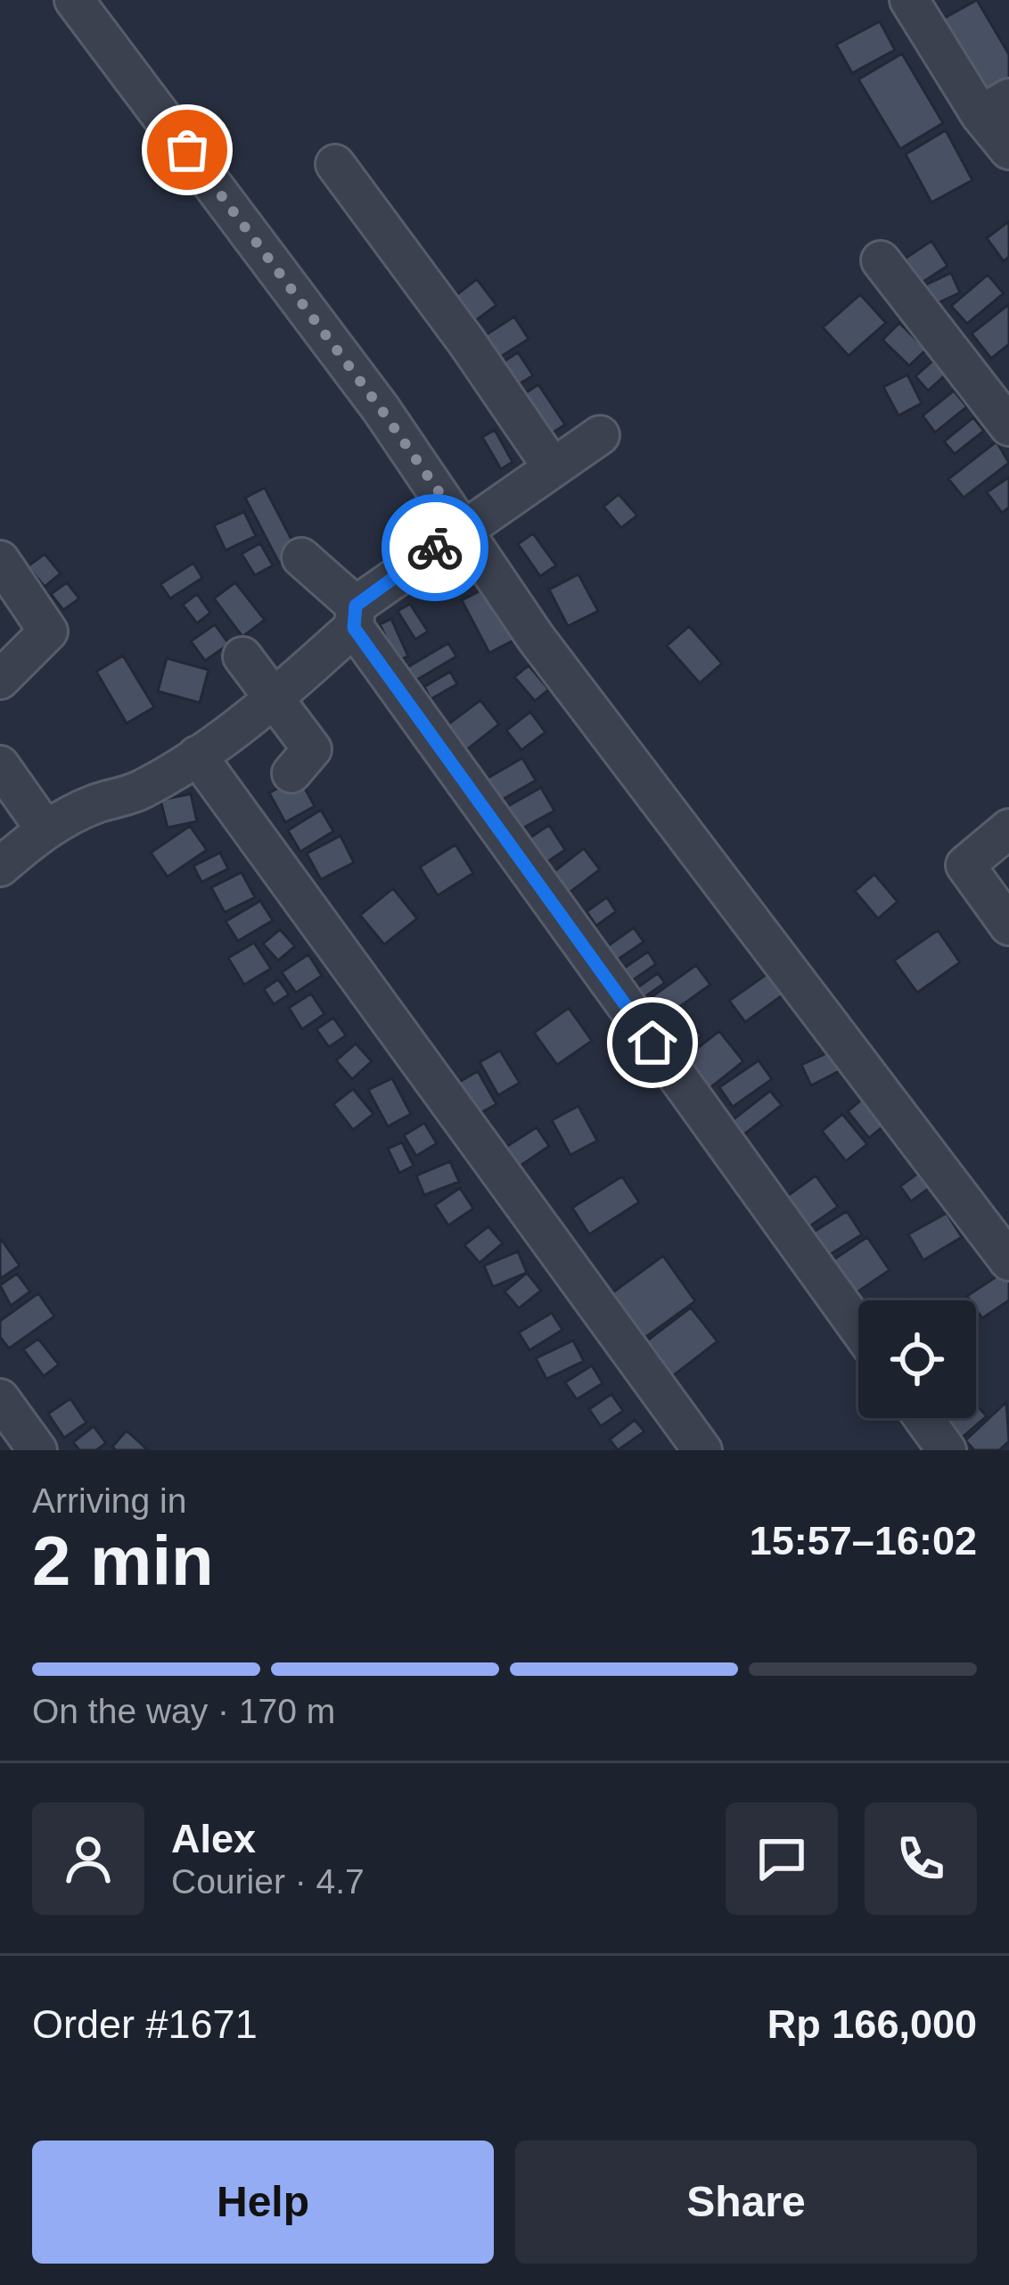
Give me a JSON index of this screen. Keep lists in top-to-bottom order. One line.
{"page":{"heading":["2 min","Arriving in","15:57–16:02"],"panel":["Alex","Courier · 4.7","Order #1671","Rp 166,000"],"bar":"On the way · 170 m","buttons":["Help","Share"]}}
